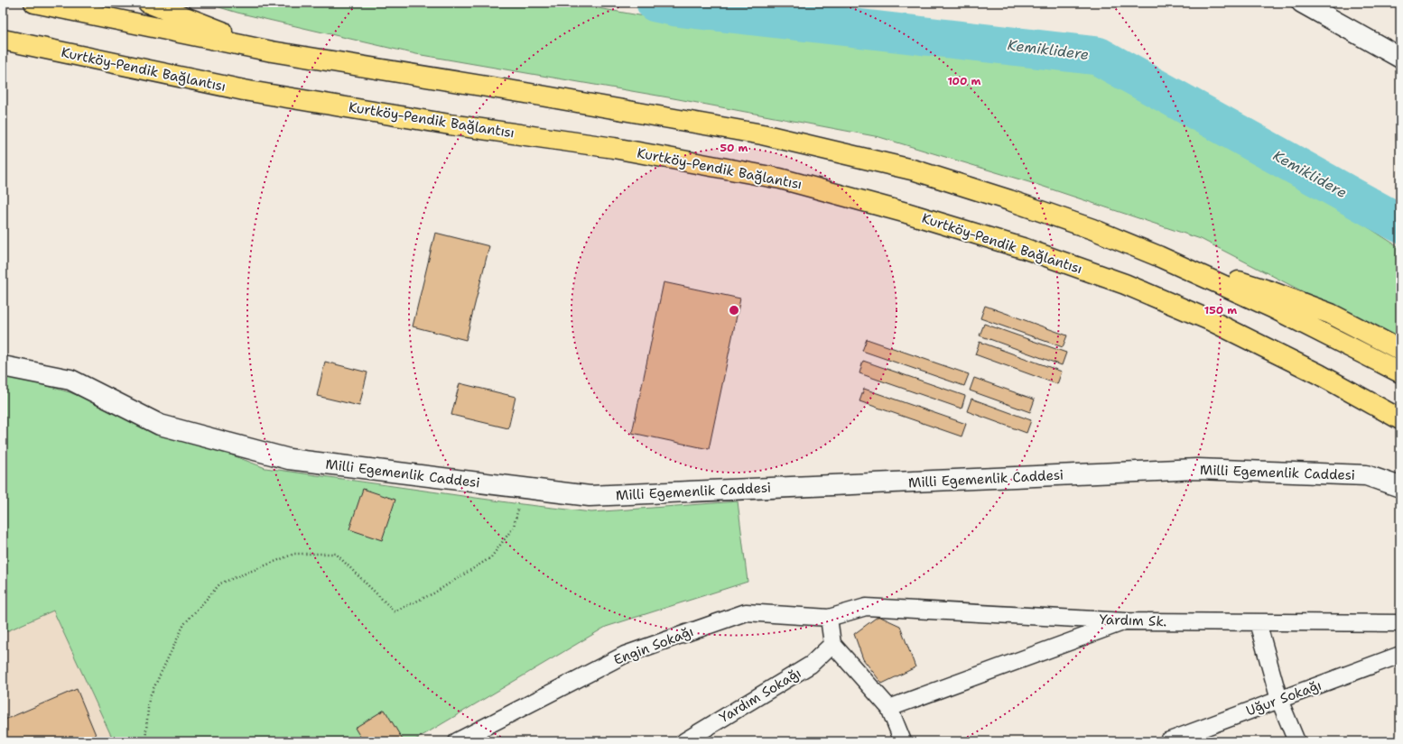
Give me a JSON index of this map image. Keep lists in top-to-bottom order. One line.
{"streets":{"highway":["Kurtköy-Pendik Bağlantısı"],"street":["Milli Egemenlik Caddesi","Yardım Sk.","Engin Sokağı","Yardım Sokağı","Uğur Sokağı"]},"crossings":[["Yardım Sk.","Engin Sokağı"]],"water":["Kemiklidere"],"rings":["100 m","50 m","150 m"]}
